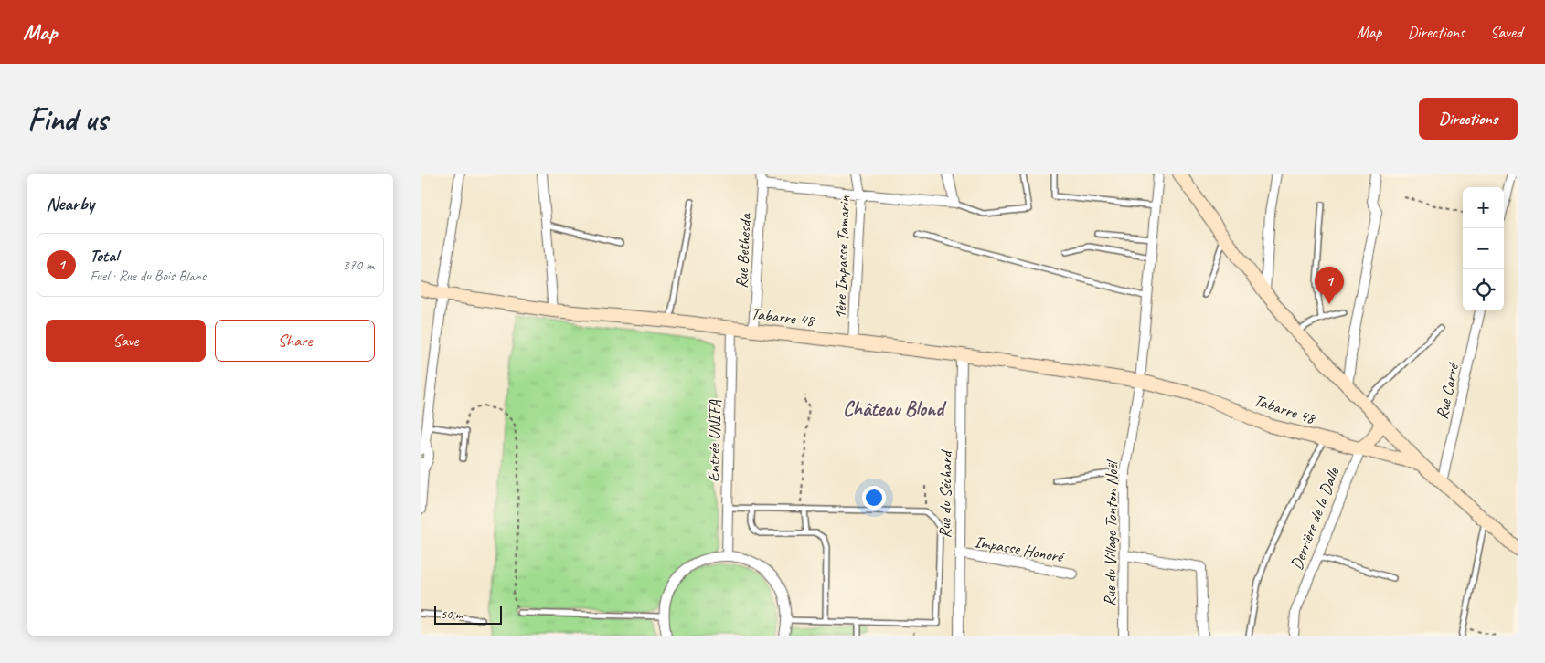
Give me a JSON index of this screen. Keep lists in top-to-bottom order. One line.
{"streets":{"street":["Rue Bethesda","1ère Impasse Tamarin","Tabarre 48","Rue Carré","Entrée UNIFA","Rue du Séchard","Derrière de la Dalle","Rue du Village Tonton Noël","Impasse Honoré"]},"crossings":[["Rue Bethesda","Tabarre 48"],["1ère Impasse Tamarin","Tabarre 48"],["Tabarre 48","Entrée UNIFA"],["Tabarre 48","Rue du Séchard"],["Tabarre 48","Derrière de la Dalle"],["Tabarre 48","Rue du Village Tonton Noël"],["Rue du Séchard","Impasse Honoré"]],"districts":["Château Blond"],"scale_bar":"50 m","page":{"header":"Map","nav":["Map","Directions","Saved"],"buttons":["Directions",["Save","Share"]],"title":"Find us","heading":"Nearby","map_buttons":["+","−"],"list":[{"mark":"1","name":"Total","note":"Fuel · Rue du Bois Blanc","value":"370 m"}],"pins":"1","scale":"50 m"}}
